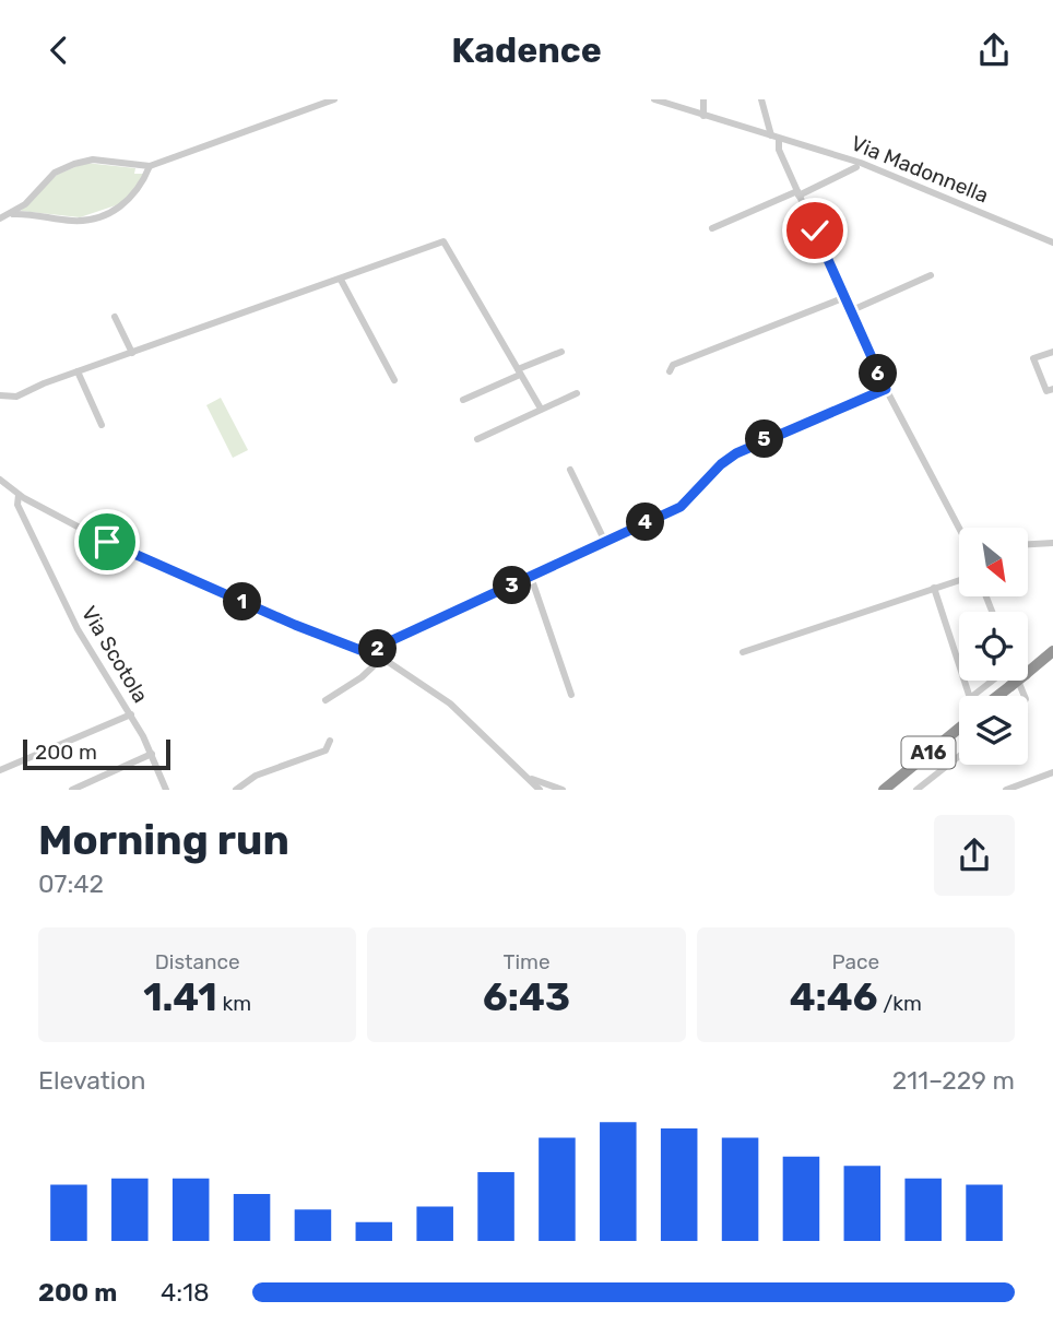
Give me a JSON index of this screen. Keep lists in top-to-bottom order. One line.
{"streets":{"highway":["A16"],"street":["Via Madonnella","Via Scotola"]},"scale_bar":"200 m","north":"bottom right","page":{"header":"Kadence","pins":["6","5","4","3","1","2"],"scale":"200 m","heading":["Morning run","07:42"],"stats":[["Distance","1.41 km"],["Time","6:43"],["Pace","4:46 /km"]],"chart":["Elevation","211–229 m"],"list":[{"name":"200 m","note":"4:18"}]}}
